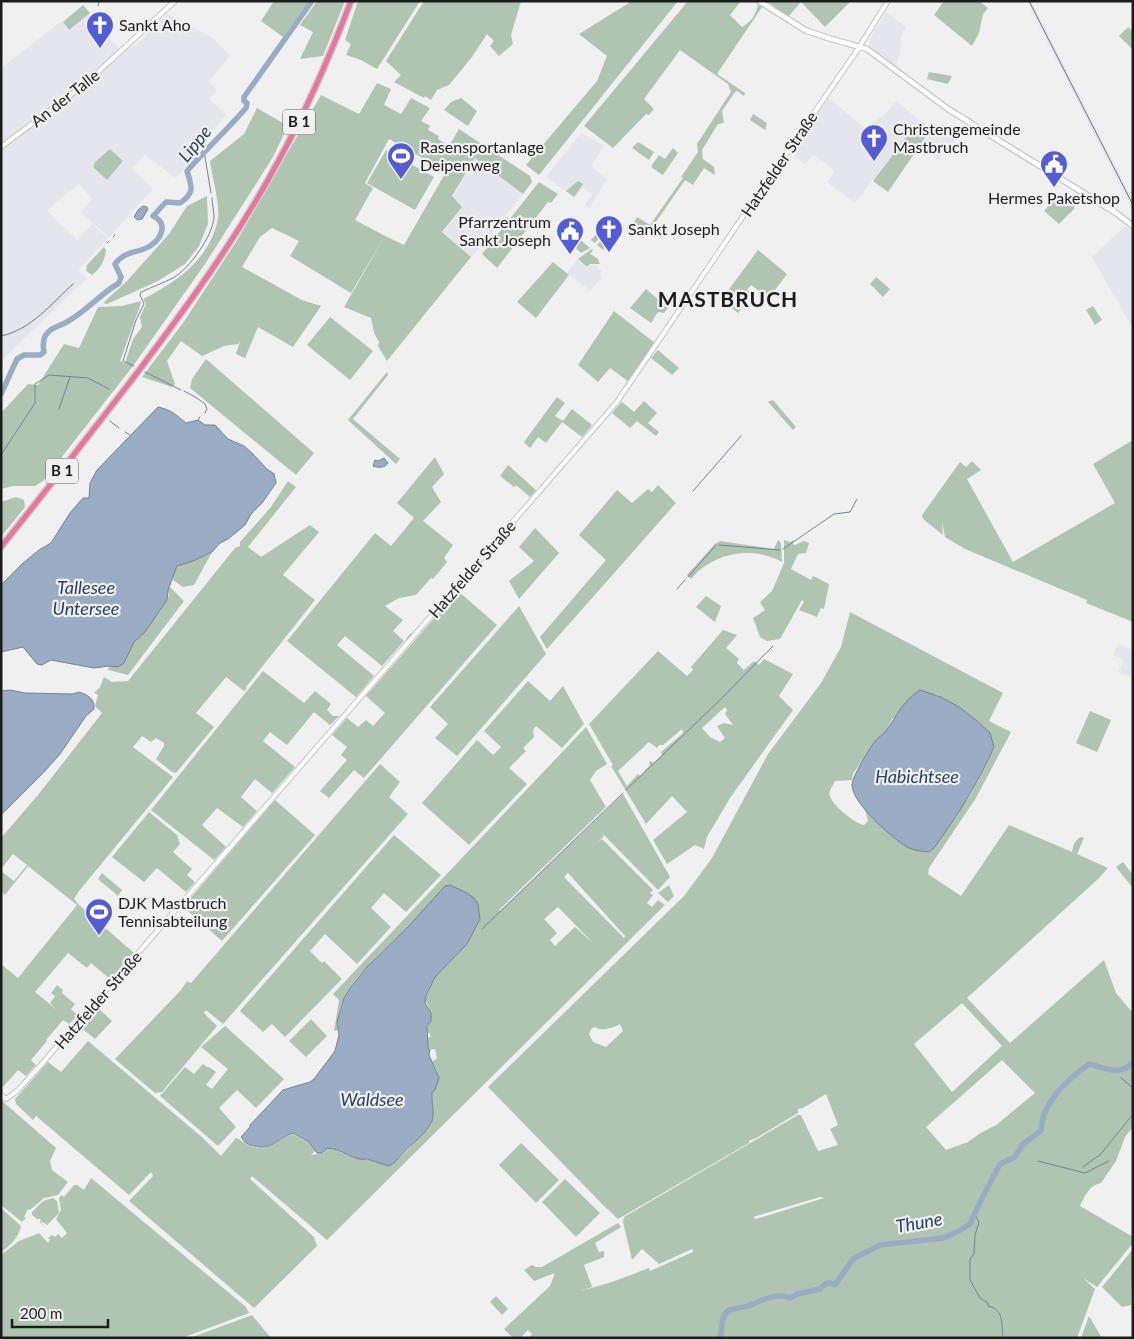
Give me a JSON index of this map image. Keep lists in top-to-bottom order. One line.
{"streets":{"highway":["B 1"],"street":["An der Talle","Hatzfelder Straße"]},"districts":["MASTBRUCH"],"water":["Lippe","Tallesee Untersee","Habichtsee","Waldsee","Thune"],"places":{"church":["Sankt Aho","Christengemeinde Mastbruch","Sankt Joseph"],"sports":["Rasensportanlage Deipenweg","DJK Mastbruch Tennisabteilung"],"public building":["Hermes Paketshop","Pfarrzentrum Sankt Joseph"]},"scale_bar":"200 m"}
